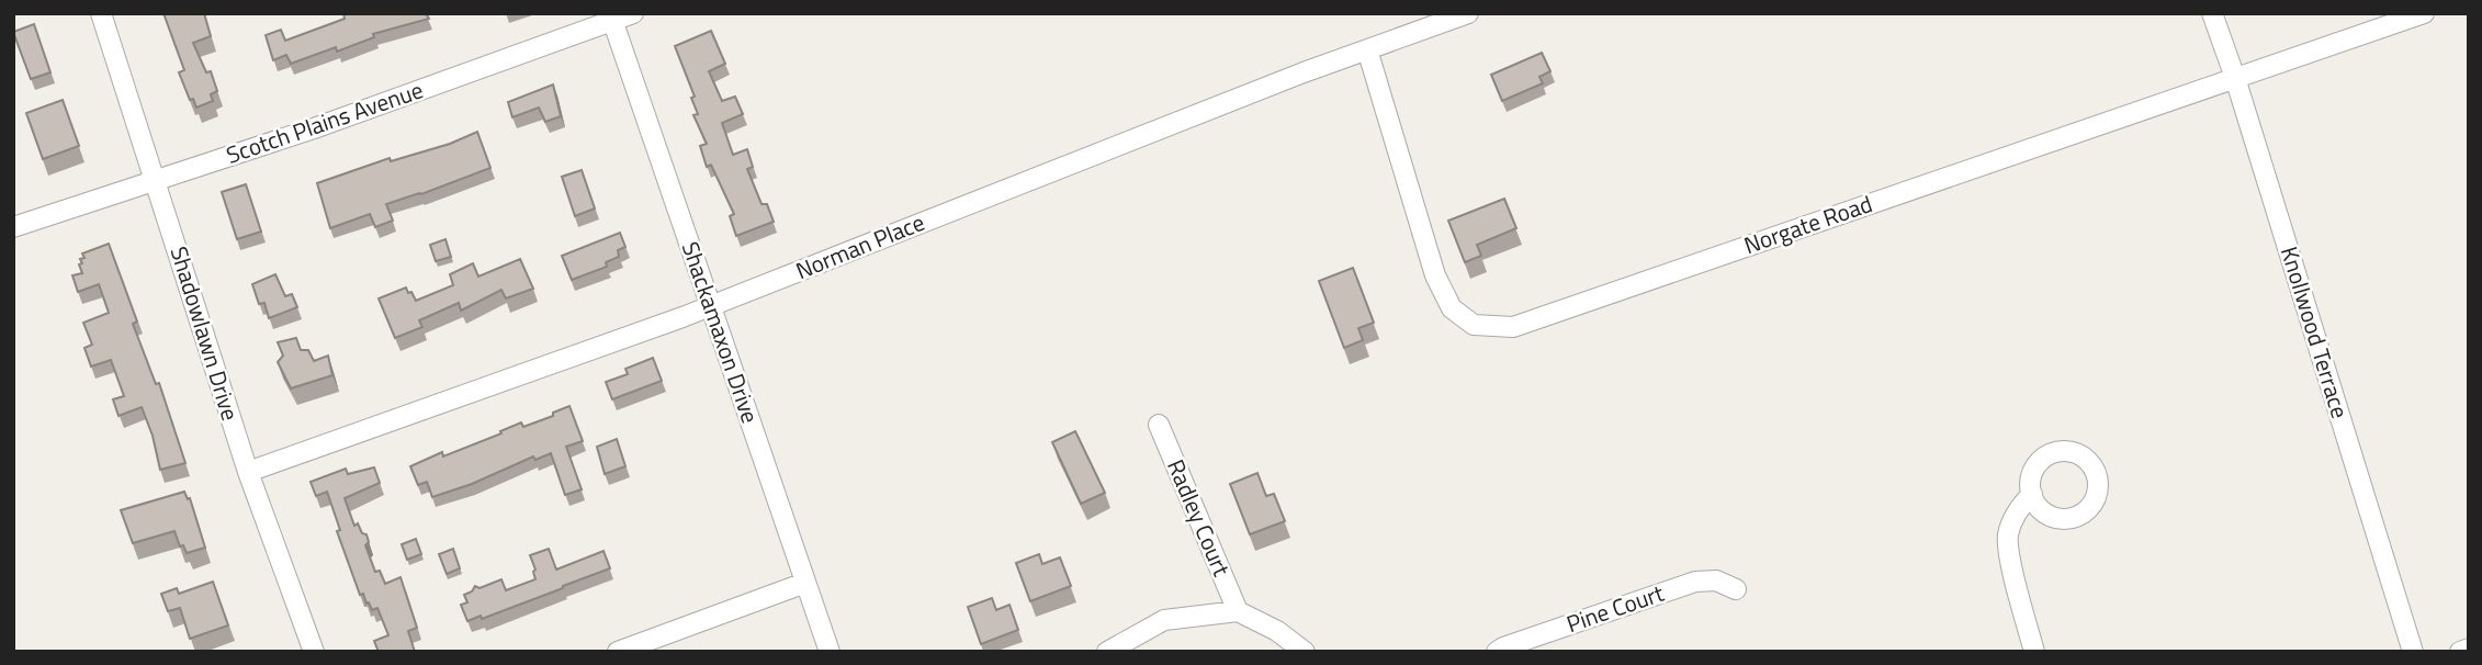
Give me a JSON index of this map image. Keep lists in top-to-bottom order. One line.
{"streets":{"street":["Scotch Plains Avenue","Norgate Road","Norman Place","Shackamaxon Drive","Knollwood Terrace","Shadowlawn Drive","Radley Court","Pine Court"]},"crossings":[["Scotch Plains Avenue","Shackamaxon Drive"],["Scotch Plains Avenue","Shadowlawn Drive"],["Norgate Road","Norman Place"],["Norgate Road","Knollwood Terrace"],["Norman Place","Shackamaxon Drive"],["Norman Place","Shadowlawn Drive"]]}
